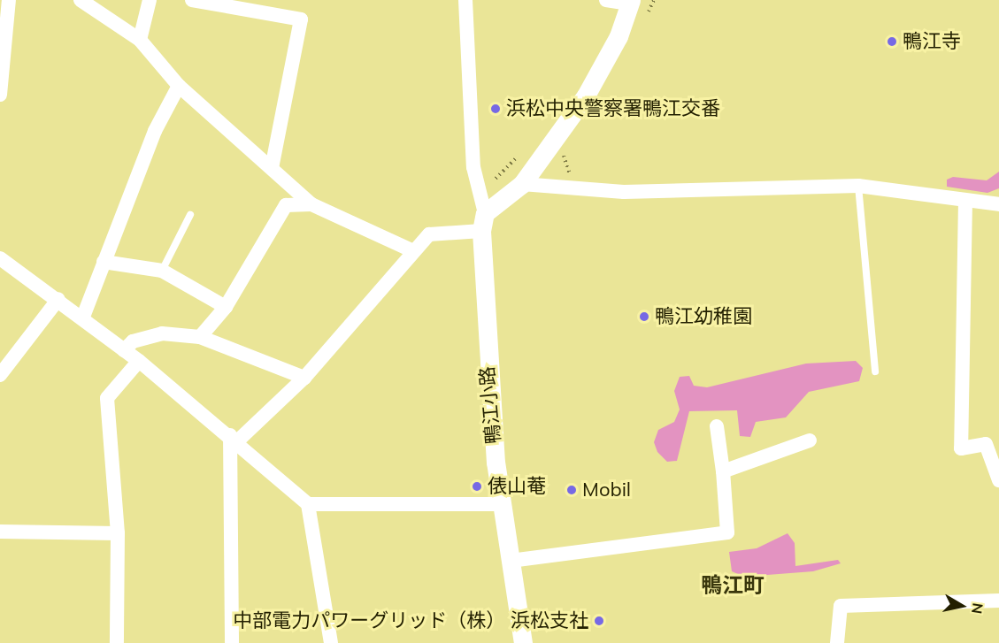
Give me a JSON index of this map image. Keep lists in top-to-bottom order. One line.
{"streets":{"street":["鴨江小路"]},"districts":["鴨江町"],"places":["鴨江寺","浜松中央警察署鴨江交番","鴨江幼稚園","俵山菴","Mobil","中部電力パワーグリッド（株） 浜松支社"],"north":"right"}
